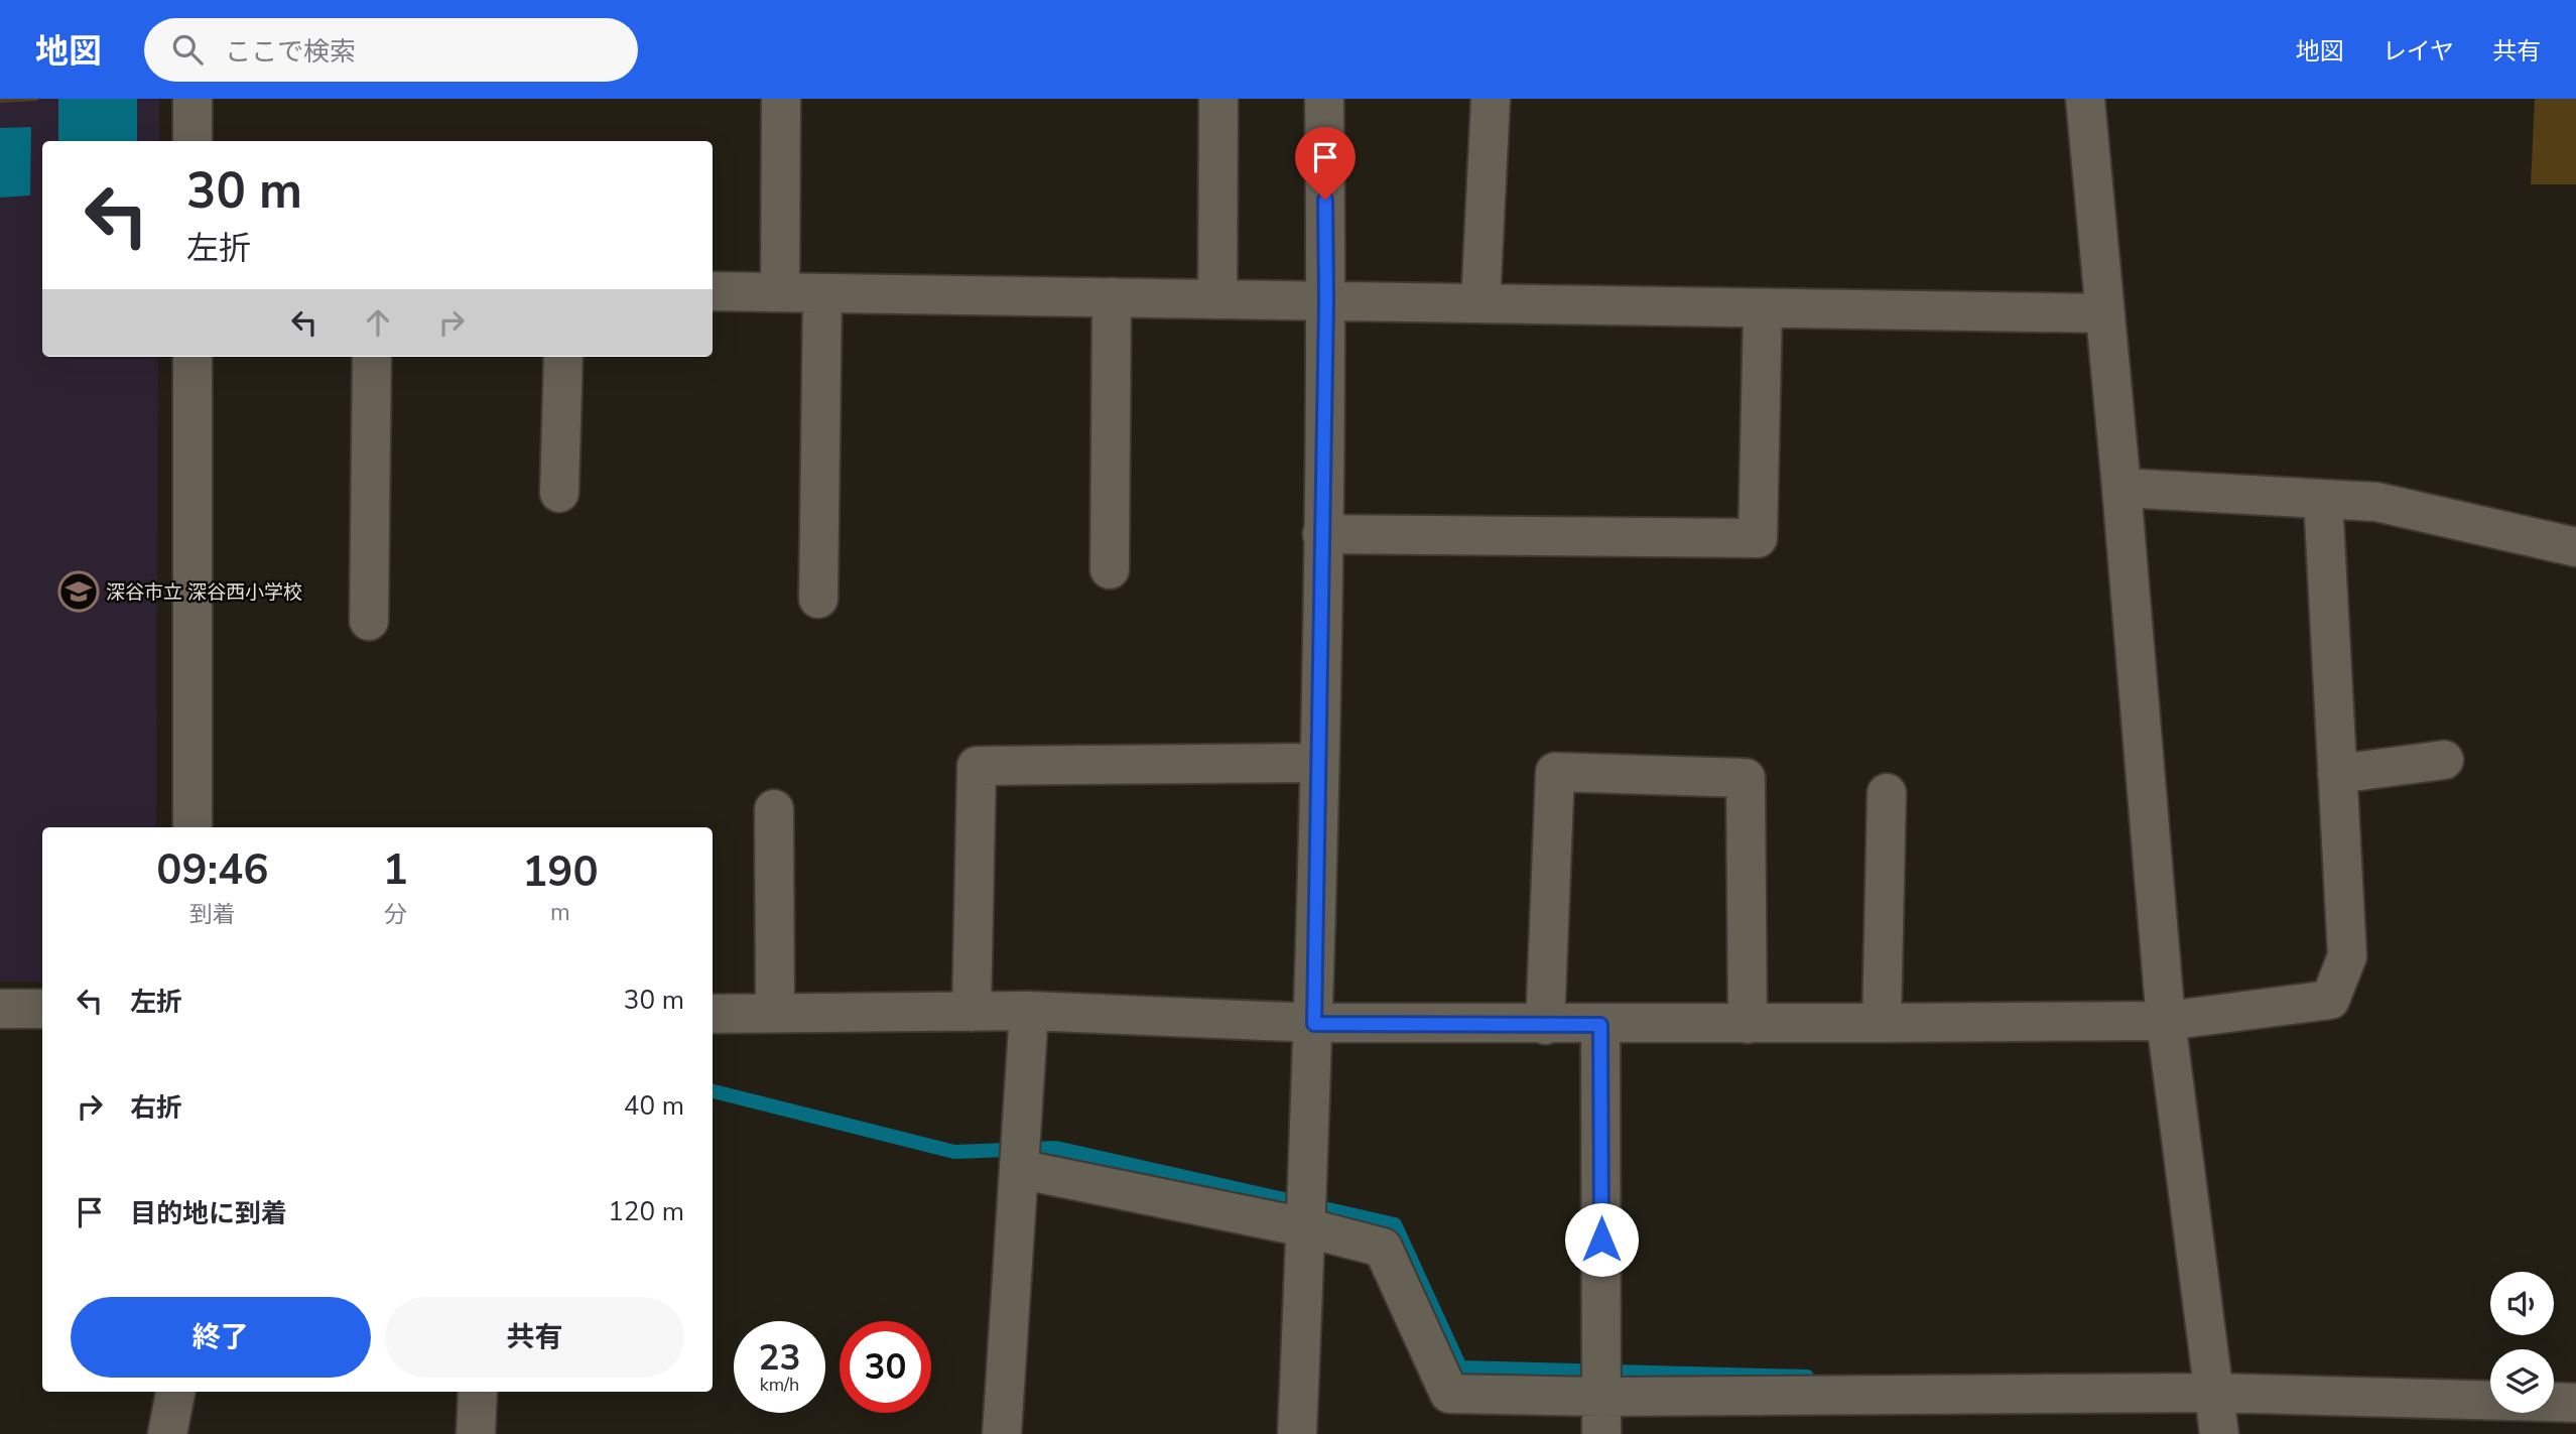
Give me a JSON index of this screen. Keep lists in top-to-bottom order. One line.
{"places":{"school or university":["深谷市立 深谷西小学校"]},"page":{"header":"地図","search":"ここで検索","nav":["地図","レイヤ","共有"],"turn":["30 m","左折"],"eta":["09:46","到着","1","分","190","m"],"list":[{"name":"左折","value":"30 m"},{"name":"右折","value":"40 m"},{"name":"目的地に到着","value":"120 m"}],"buttons":["終了","共有"],"speed":"23 km/h","limit":"30"}}
